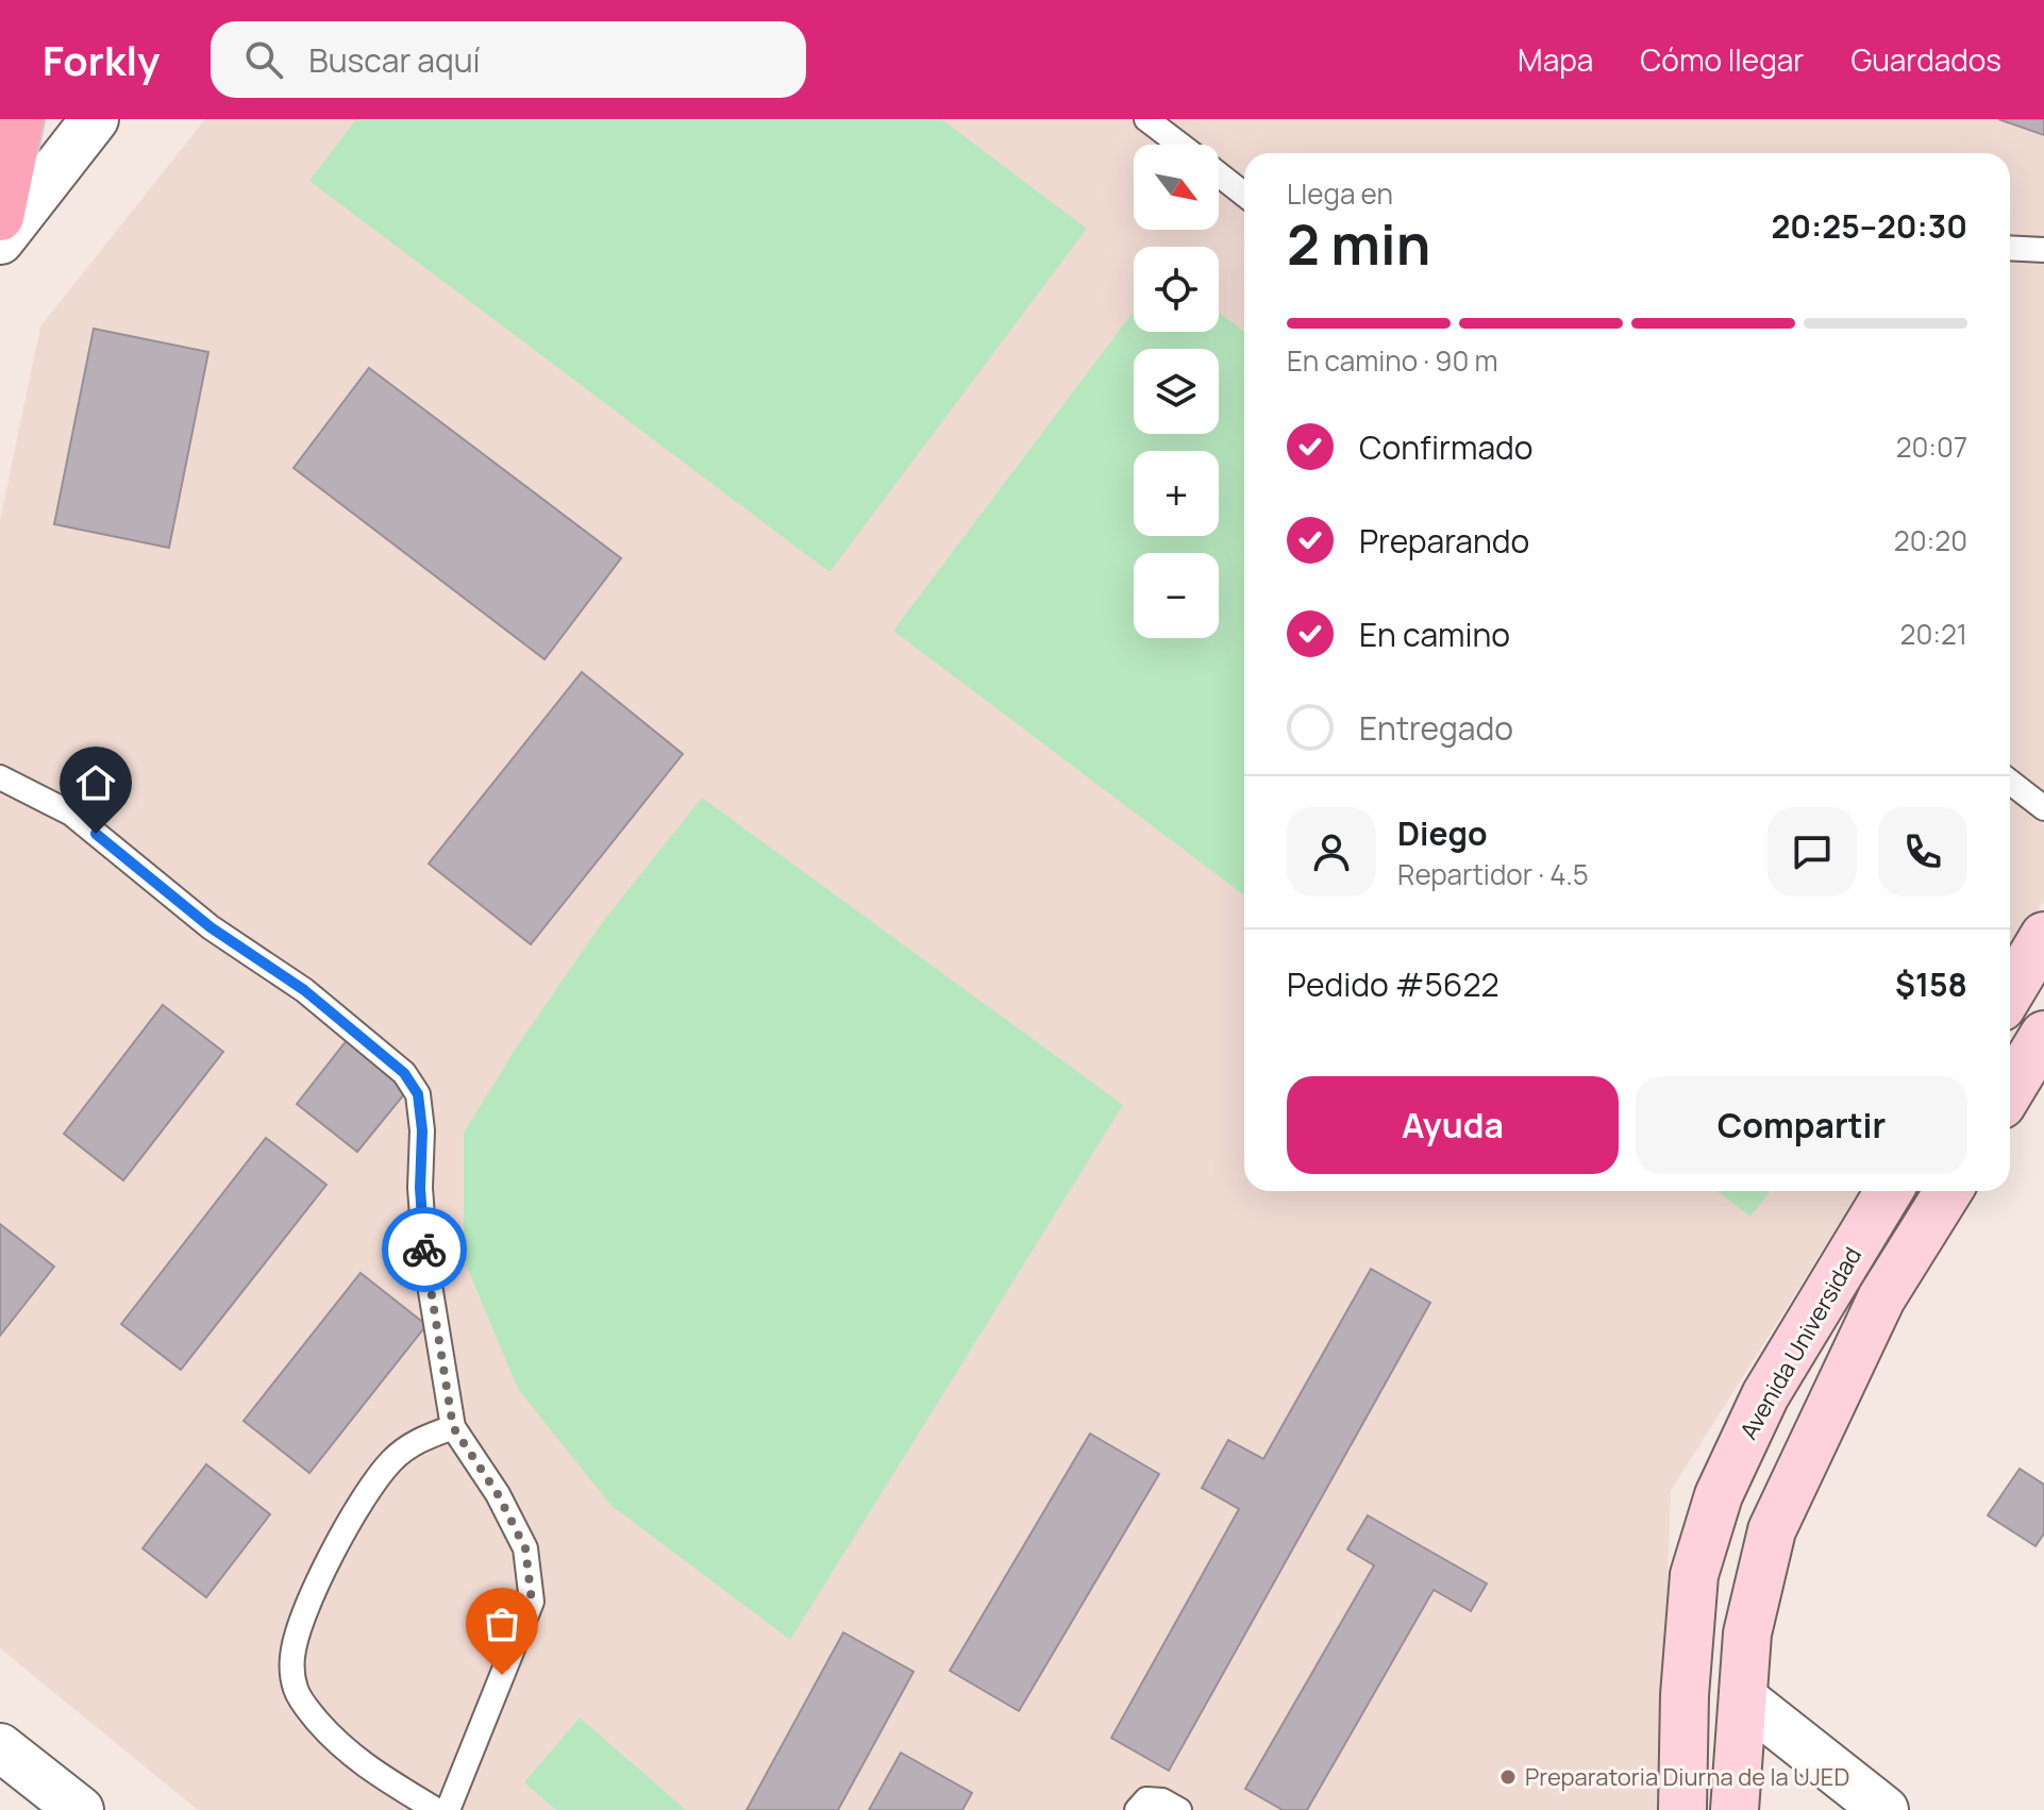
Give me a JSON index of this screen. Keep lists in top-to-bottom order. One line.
{"streets":{"street":["Avenida Universidad"]},"places":["Preparatoria Diurna de la UJED"],"north":"bottom right","page":{"header":"Forkly","search":"Buscar aquí","nav":["Mapa","Cómo llegar","Guardados"],"map_buttons":["+","−"],"heading":["2 min","Llega en","20:25–20:30"],"panel":["Diego","Repartidor · 4.5","Pedido #5622","$158"],"bar":"En camino · 90 m","list":[["Confirmado","20:07"],["Preparando","20:20"],["En camino","20:21"],"Entregado"],"buttons":["Ayuda","Compartir"]}}
